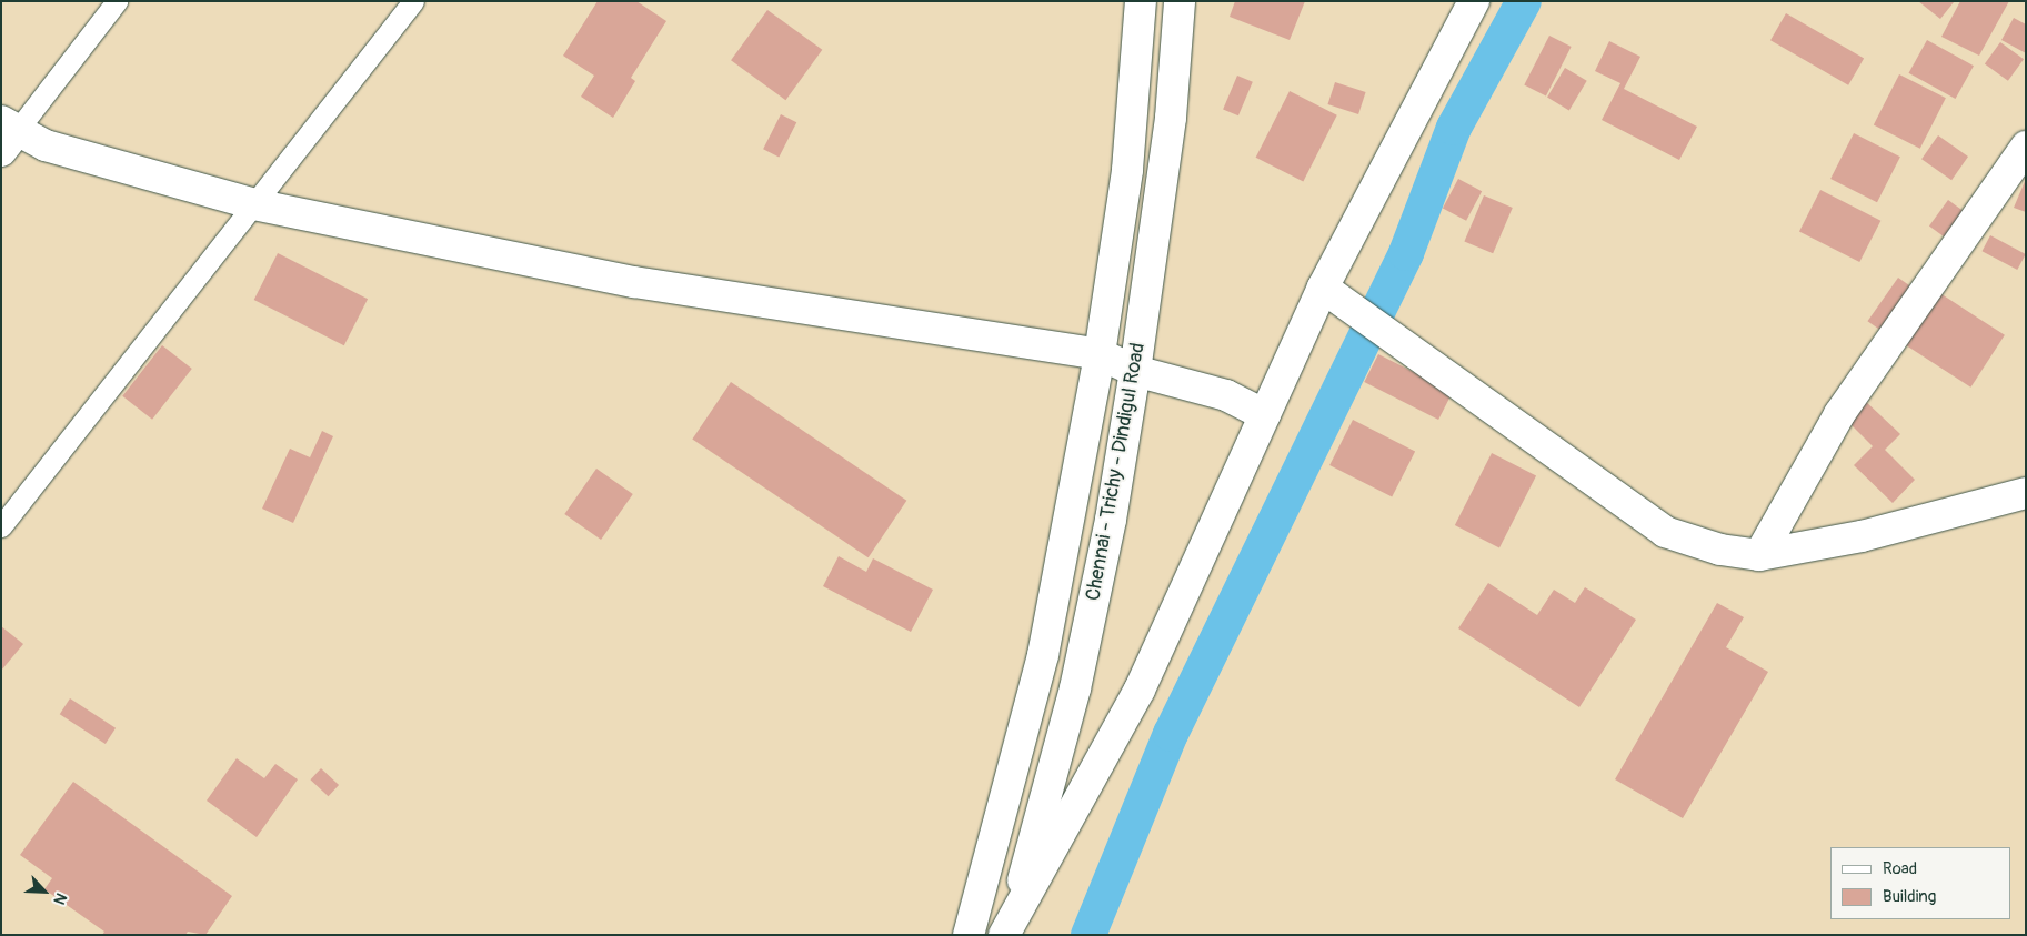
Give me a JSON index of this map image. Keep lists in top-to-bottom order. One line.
{"streets":{"main road":["Chennai - Trichy - Dindigul Road"]},"legend":["Road","Building"],"north":"bottom right"}
